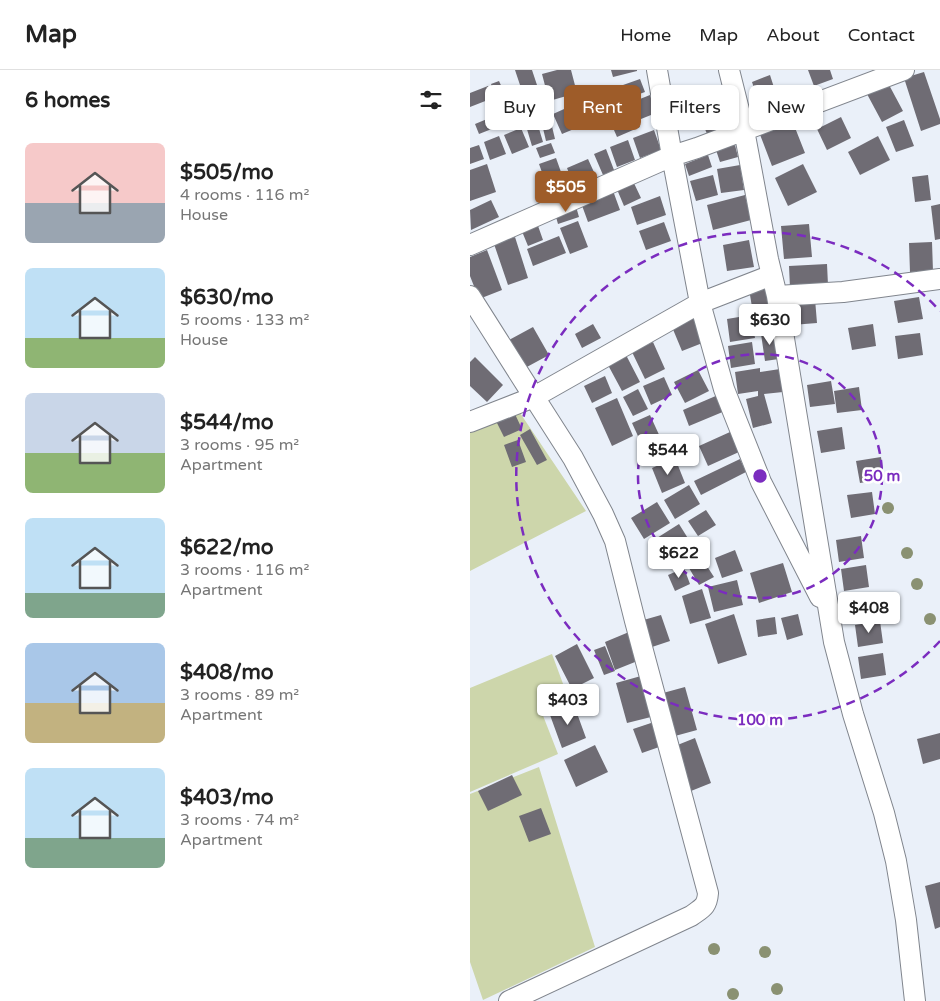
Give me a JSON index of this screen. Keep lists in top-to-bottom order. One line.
{"page":{"header":"Map","nav":["Home","Map","About","Contact"],"heading":"6 homes","chip":["Buy","Rent","Filters","New"],"list":[{"name":"$505/mo","note":"4 rooms · 116 m² · House"},{"name":"$630/mo","note":"5 rooms · 133 m² · House"},{"name":"$544/mo","note":"3 rooms · 95 m² · Apartment"},{"name":"$622/mo","note":"3 rooms · 116 m² · Apartment"},{"name":"$408/mo","note":"3 rooms · 89 m² · Apartment"},{"name":"$403/mo","note":"3 rooms · 74 m² · Apartment"}],"price":["$505","$630","$544","$622","$408","$403"]},"rings":["50 m","100 m"]}
